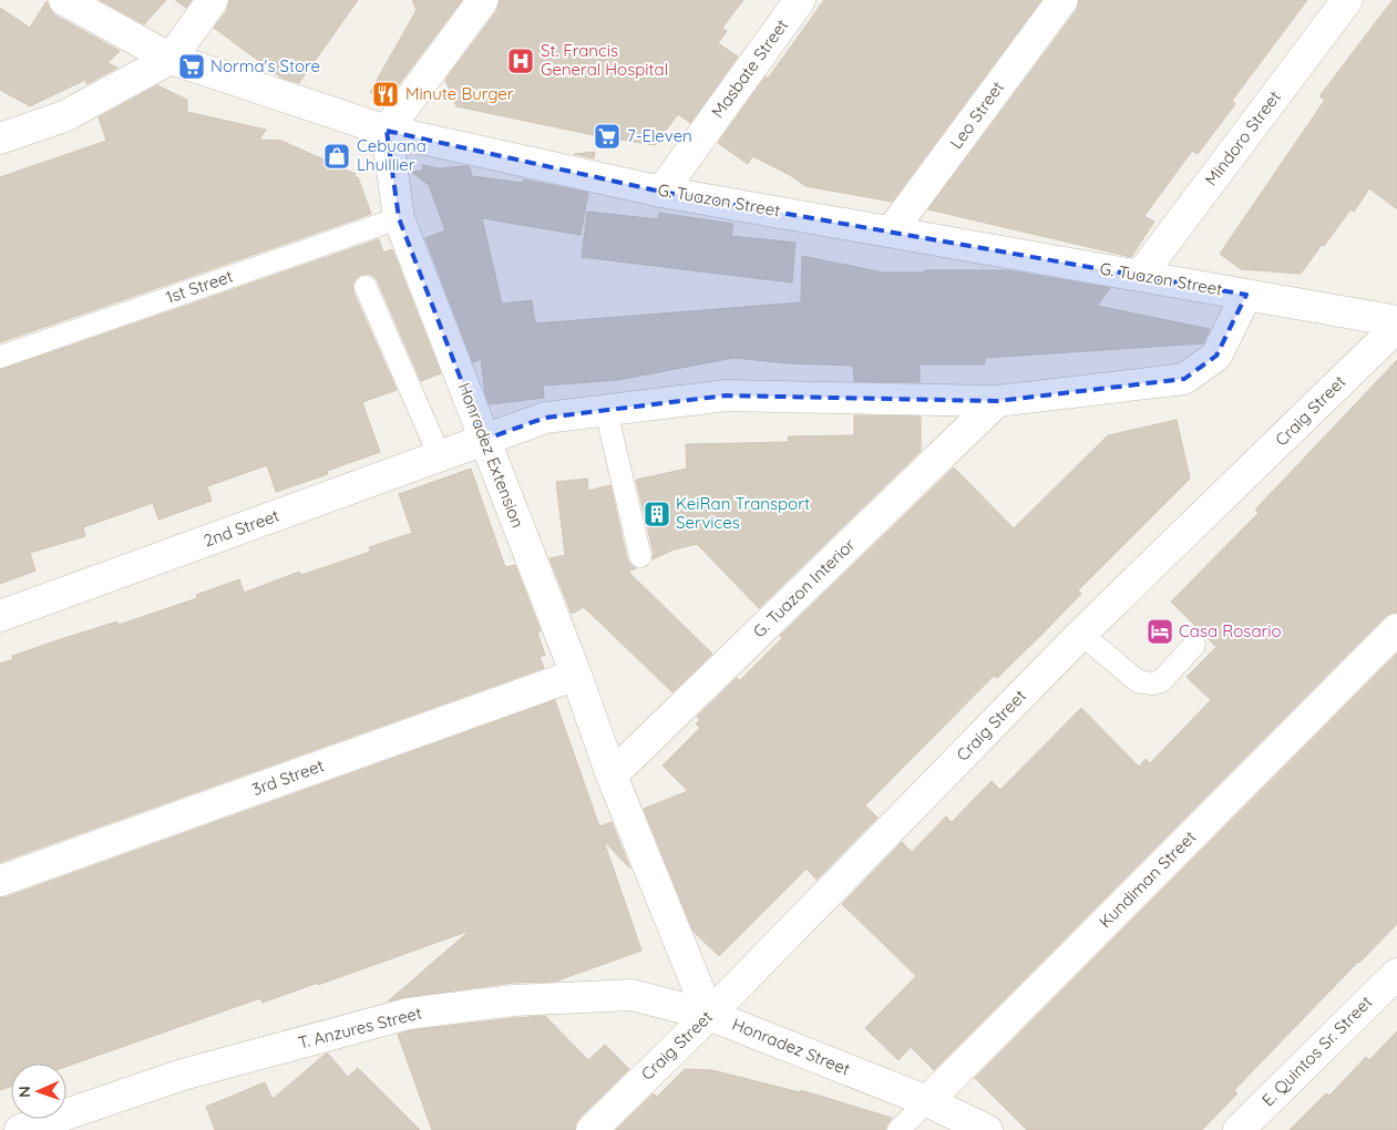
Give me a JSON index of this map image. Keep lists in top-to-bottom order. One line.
{"streets":{"street":["Masbate Street","Leo Street","Mindoro Street","G. Tuazon Street","Craig Street","Honradez Extension","2nd Street","G. Tuazon Interior","3rd Street","Kundiman Street","T. Anzures Street","Honradez Street","E. Quintos Sr. Street"],"lane":["1st Street"]},"crossings":[["Masbate Street","G. Tuazon Street"],["Leo Street","G. Tuazon Street"],["Mindoro Street","G. Tuazon Street"],["G. Tuazon Street","Honradez Extension"],["1st Street","Honradez Extension"],["Craig Street","T. Anzures Street"],["Craig Street","Honradez Street"],["Honradez Extension","2nd Street"],["Honradez Extension","G. Tuazon Interior"],["Honradez Extension","3rd Street"],["Kundiman Street","Honradez Street"],["T. Anzures Street","Honradez Street"]],"places":{"hospital":["St. Francis General Hospital"],"supermarket":["Norma's Store","7-Eleven"],"restaurant":["Minute Burger"],"shop":["Cebuana Lhuillier"],"building":["KeiRan Transport Services"],"hotel":["Casa Rosario"]},"north":"left"}
